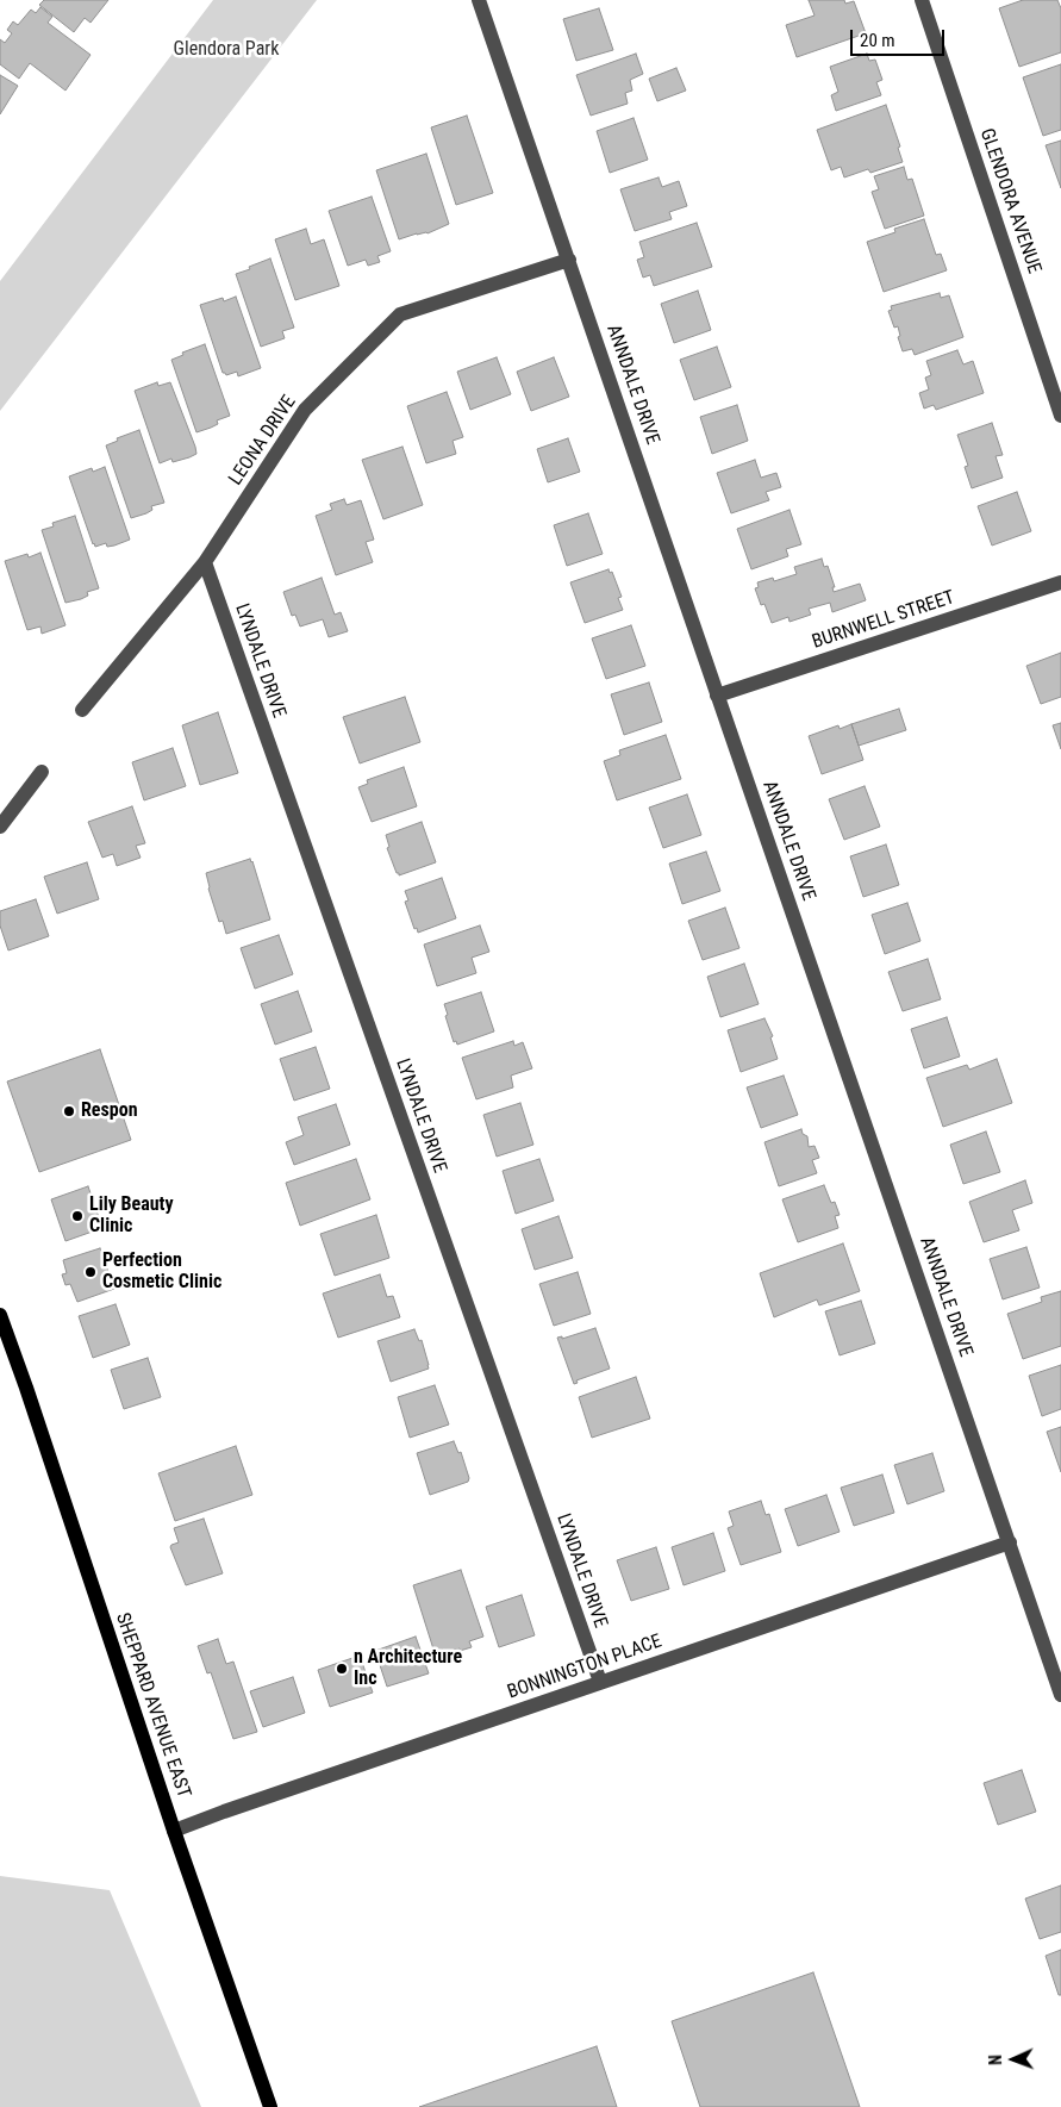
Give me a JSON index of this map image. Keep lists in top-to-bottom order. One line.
{"streets":{"main road":["SHEPPARD AVENUE EAST"],"street":["GLENDORA AVENUE","ANNDALE DRIVE","LEONA DRIVE","BURNWELL STREET","LYNDALE DRIVE","BONNINGTON PLACE"]},"crossings":[["ANNDALE DRIVE","LEONA DRIVE"],["ANNDALE DRIVE","BURNWELL STREET"],["ANNDALE DRIVE","BONNINGTON PLACE"],["LEONA DRIVE","LYNDALE DRIVE"],["LYNDALE DRIVE","BONNINGTON PLACE"],["BONNINGTON PLACE","SHEPPARD AVENUE EAST"]],"parks":["Glendora Park"],"places":["Respon","Lily Beauty Clinic","Perfection Cosmetic Clinic","n Architecture Inc"],"scale_bar":"20 m","north":"left"}
